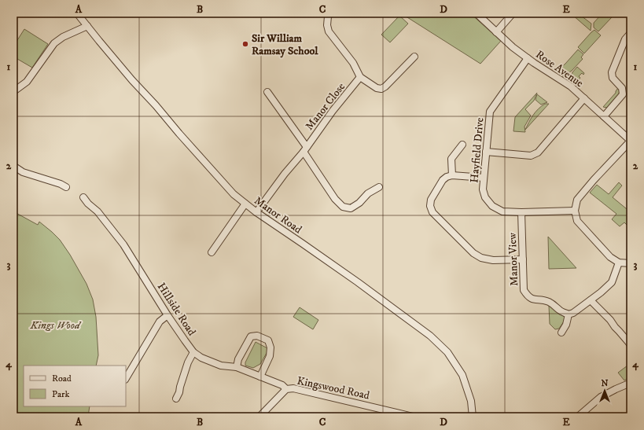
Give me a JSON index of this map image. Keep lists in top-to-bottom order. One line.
{"streets":{"street":["Rose Avenue","Manor Close","Hayfield Drive","Manor Road","Manor View","Hillside Road","Kingswood Road"]},"crossings":[["Rose Avenue","Hayfield Drive"],["Manor Close","Manor Road"],["Hayfield Drive","Manor View"],["Hillside Road","Kingswood Road"]],"parks":["Kings Wood"],"places":["Sir William Ramsay School"],"legend":["Road","Park"],"north":"top","grid":{"columns":["A","B","C","D","E"],"rows":["1","2","3","4"]}}
